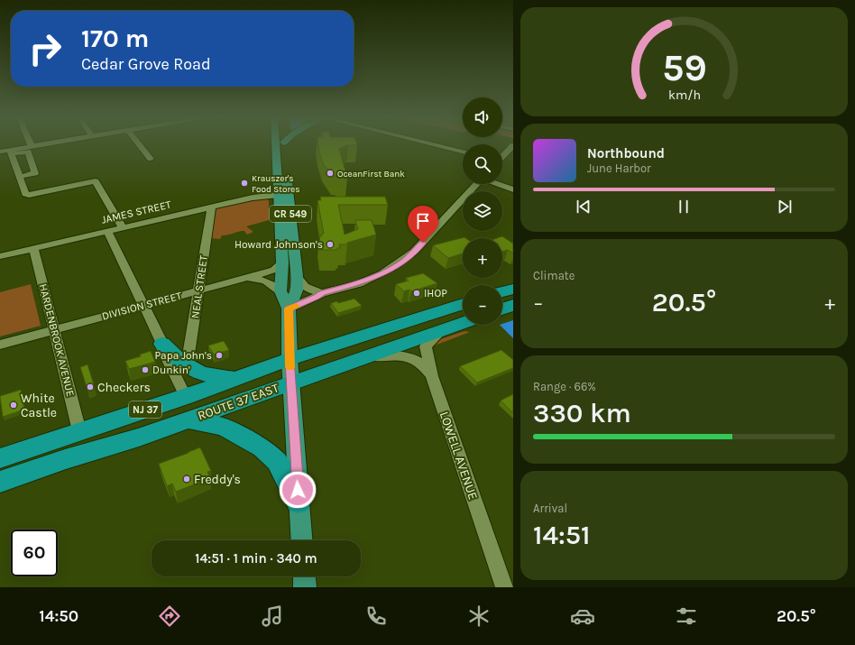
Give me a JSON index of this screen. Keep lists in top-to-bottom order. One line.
{"streets":{"highway":["ROUTE 37 EAST","NJ 37"],"main road":["CR 549"],"street":["JAMES STREET","NEAL STREET","DIVISION STREET","HARDENBROOK AVENUE","LOWELL AVENUE"]},"crossings":[["JAMES STREET","CR 549"],["JAMES STREET","NEAL STREET"],["JAMES STREET","HARDENBROOK AVENUE"],["CR 549","NEAL STREET"],["CR 549","DIVISION STREET"],["CR 549","ROUTE 37 EAST"],["NEAL STREET","DIVISION STREET"],["NEAL STREET","ROUTE 37 EAST"],["DIVISION STREET","HARDENBROOK AVENUE"],["DIVISION STREET","ROUTE 37 EAST"],["HARDENBROOK AVENUE","ROUTE 37 EAST"],["ROUTE 37 EAST","LOWELL AVENUE"]],"places":["OceanFirst Bank","Krauszer's Food Stores","Howard Johnson's","IHOP","Papa John's","Dunkin'","Checkers","White Castle","Freddy's"],"page":{"turn":["170 m","Cedar Grove Road"],"map_buttons":["+","−"],"song":["Northbound","June Harbor"],"tile":["Climate",["Range · 66%","330 km"],["Arrival","14:51"]],"heat":["−","20.5°","+"],"limit":"60","trip":"14:51 · 1 min · 340 m","tabs":["14:50","20.5°"],"gauge":["59","km/h"]}}
